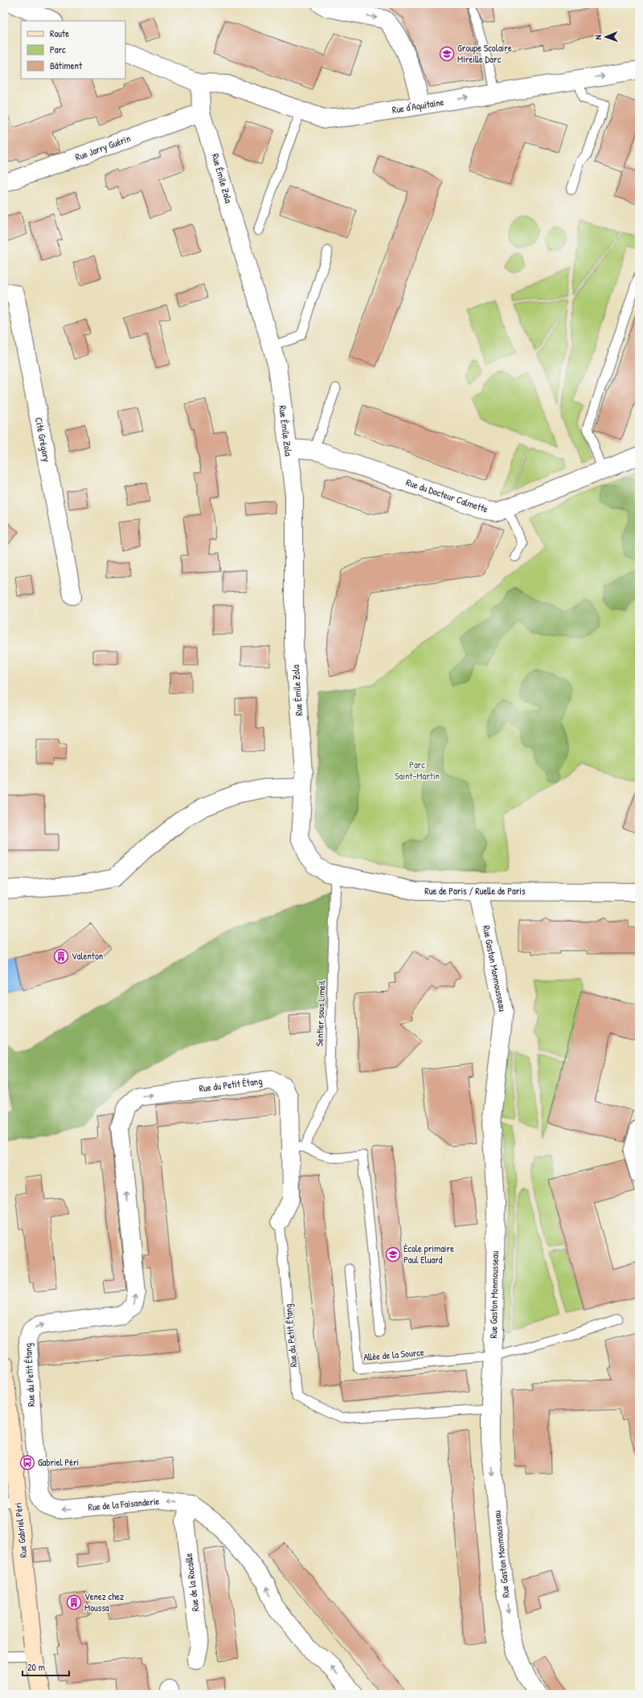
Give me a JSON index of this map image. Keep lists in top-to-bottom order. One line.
{"streets":{"street":["Rue d'Aquitaine","Rue Jarry Guérin","Rue Émile Zola","Cité Grégory","Rue du Docteur Calmette","Rue de Paris / Ruelle de Paris","Rue Gaston Monmousseau","Rue du Petit Étang","Rue de la Faisanderie","Rue Gabriel Péri","Rue de la Rocaille"],"lane":["Sentier sous Limeil","Allée de la Source"]},"crossings":[["Rue d'Aquitaine","Rue Émile Zola"],["Rue Jarry Guérin","Rue Émile Zola"],["Rue Émile Zola","Rue du Docteur Calmette"],["Rue Émile Zola","Rue de Paris / Ruelle de Paris"],["Rue de Paris / Ruelle de Paris","Rue Gaston Monmousseau"],["Rue de Paris / Ruelle de Paris","Sentier sous Limeil"],["Rue Gaston Monmousseau","Rue du Petit Étang"],["Rue Gaston Monmousseau","Allée de la Source"],["Sentier sous Limeil","Rue du Petit Étang"],["Rue du Petit Étang","Rue de la Faisanderie"],["Rue du Petit Étang","Rue Gabriel Péri"],["Rue de la Faisanderie","Rue de la Rocaille"]],"one_way":["Rue Gaston Monmousseau","Rue de la Faisanderie"],"parks":["Parc Saint-Martin"],"places":{"school or university":["Groupe Scolaire Mireille Darc","École primaire Paul Eluard"],"building":["Valenton","Venez chez Moussa"],"bus stop":["Gabriel Péri"]},"legend":["Route","Parc","Bâtiment"],"scale_bar":"20 m","north":"left"}
